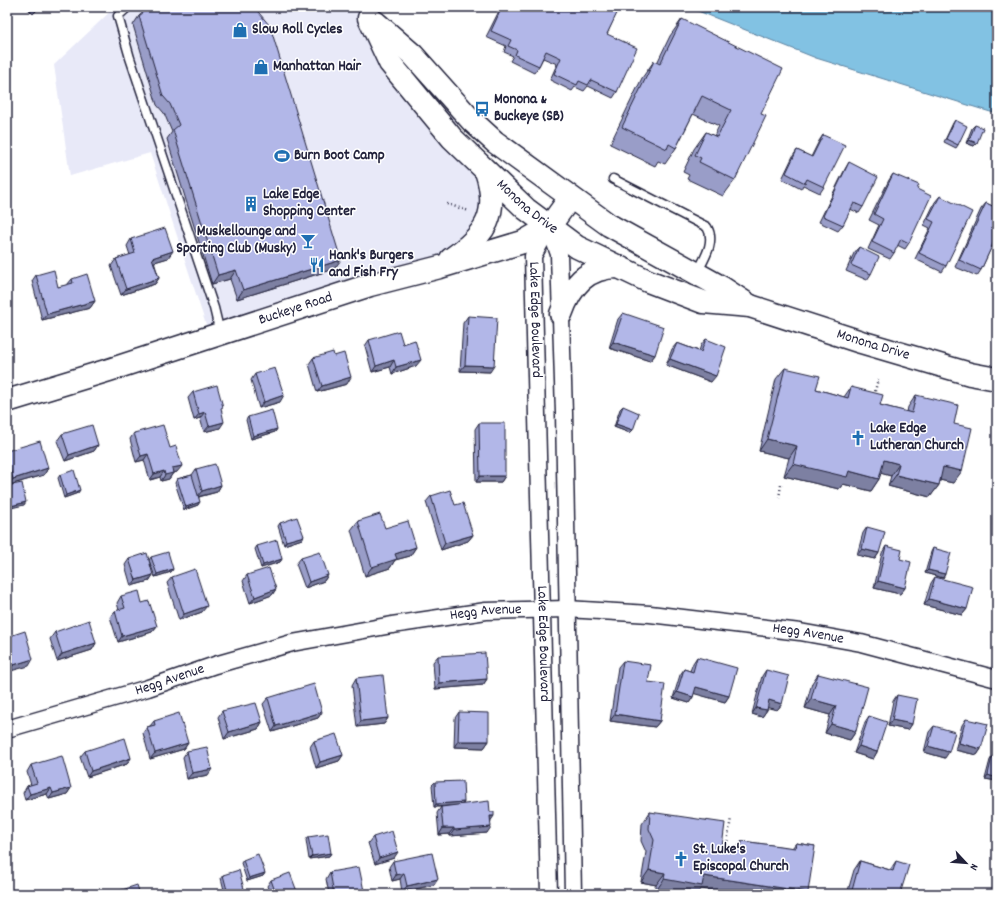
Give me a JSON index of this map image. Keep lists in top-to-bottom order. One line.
{"streets":{"street":["Monona Drive","Buckeye Road","Lake Edge Boulevard","Hegg Avenue"]},"crossings":[["Monona Drive","Buckeye Road"],["Monona Drive","Lake Edge Boulevard"],["Buckeye Road","Lake Edge Boulevard"],["Lake Edge Boulevard","Hegg Avenue"]],"places":{"shop":["Slow Roll Cycles","Manhattan Hair"],"bus stop":["Monona & Buckeye (SB)"],"sports":["Burn Boot Camp"],"building":["Lake Edge Shopping Center"],"bar":["Muskellounge and Sporting Club (Musky)"],"restaurant":["Hank's Burgers and Fish Fry"],"church":["Lake Edge Lutheran Church","St. Luke's Episcopal Church"]},"north":"bottom right"}
